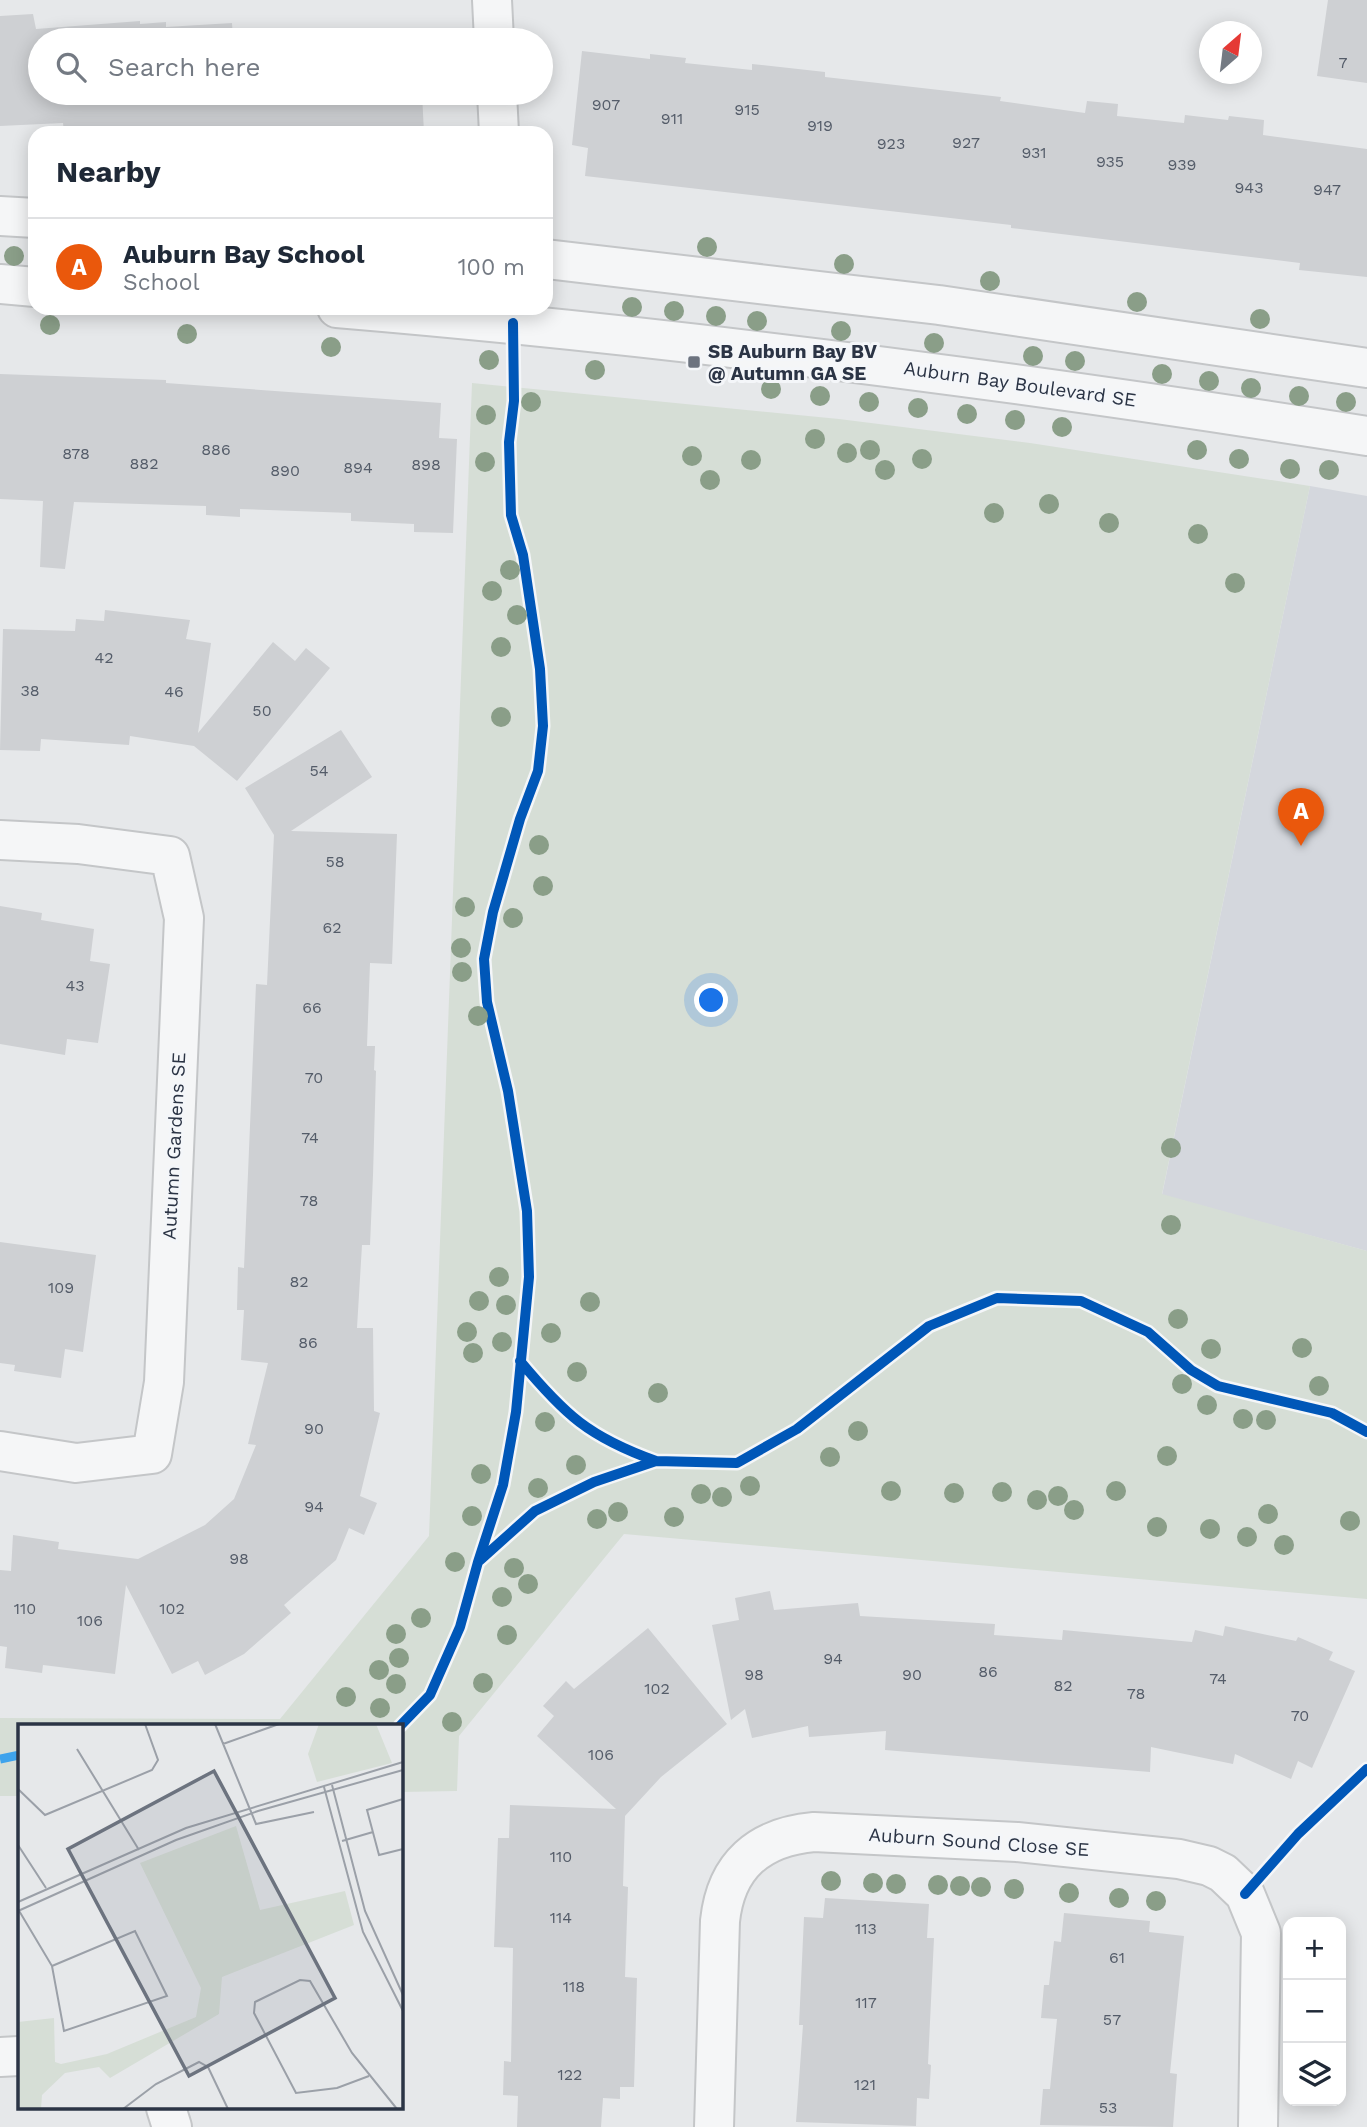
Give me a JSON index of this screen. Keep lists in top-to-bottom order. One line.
{"streets":{"street":["Auburn Bay Boulevard SE","Autumn Gardens SE","Auburn Sound Close SE"]},"places":{"transit":["SB Auburn Bay BV @ Autumn GA SE"]},"house_numbers":["7","907","915","911","919","927","923","931","935","939","943","947","886","878","882","898","894","890","42","38","46","50","54","58","62","43","66","70","74","78","82","109","86","90","94","98","110","102","106","94","86","98","90","74","82","102","78","70","106","110","114","113","61","118","117","57","122","121","53"],"north":"top right","page":{"search":"Search here","heading":"Nearby","list":[{"mark":"A","name":"Auburn Bay School","note":"School","value":"100 m"}],"pins":"A","map_buttons":["+","−"]}}
